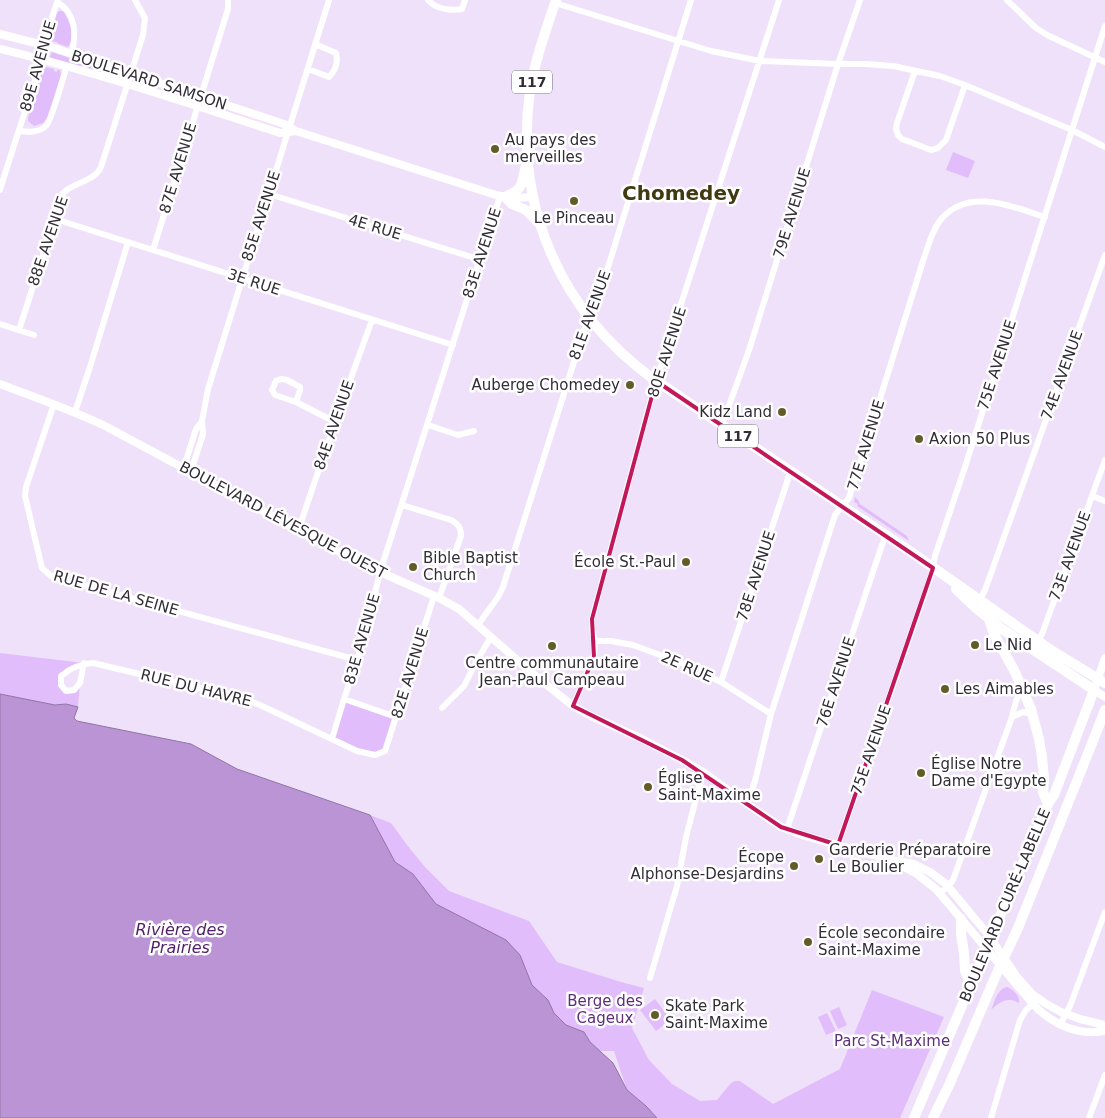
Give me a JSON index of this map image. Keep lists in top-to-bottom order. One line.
{"streets":{"main road":["117","BOULEVARD CURÉ-LABELLE"],"street":["89E AVENUE","BOULEVARD SAMSON","87E AVENUE","79E AVENUE","85E AVENUE","4E RUE","88E AVENUE","83E AVENUE","3E RUE","81E AVENUE","80E AVENUE","75E AVENUE","74E AVENUE","84E AVENUE","77E AVENUE","BOULEVARD LÉVESQUE OUEST","73E AVENUE","78E AVENUE","RUE DE LA SEINE","2E RUE","82E AVENUE","76E AVENUE","RUE DU HAVRE"]},"crossings":[["89E AVENUE","BOULEVARD SAMSON"],["BOULEVARD SAMSON","117"],["BOULEVARD SAMSON","87E AVENUE"],["BOULEVARD SAMSON","85E AVENUE"],["BOULEVARD SAMSON","88E AVENUE"],["BOULEVARD SAMSON","83E AVENUE"],["117","79E AVENUE"],["117","81E AVENUE"],["117","80E AVENUE"],["117","75E AVENUE"],["117","74E AVENUE"],["117","77E AVENUE"],["117","73E AVENUE"],["117","78E AVENUE"],["117","76E AVENUE"],["117","BOULEVARD CURÉ-LABELLE"],["87E AVENUE","3E RUE"],["85E AVENUE","4E RUE"],["85E AVENUE","3E RUE"],["85E AVENUE","BOULEVARD LÉVESQUE OUEST"],["4E RUE","83E AVENUE"],["88E AVENUE","3E RUE"],["83E AVENUE","3E RUE"],["83E AVENUE","BOULEVARD LÉVESQUE OUEST"],["83E AVENUE","RUE DE LA SEINE"],["83E AVENUE","82E AVENUE"],["83E AVENUE","RUE DU HAVRE"],["3E RUE","84E AVENUE"],["81E AVENUE","BOULEVARD LÉVESQUE OUEST"],["80E AVENUE","BOULEVARD LÉVESQUE OUEST"],["80E AVENUE","2E RUE"],["75E AVENUE","77E AVENUE"],["75E AVENUE","BOULEVARD LÉVESQUE OUEST"],["84E AVENUE","BOULEVARD LÉVESQUE OUEST"],["77E AVENUE","BOULEVARD LÉVESQUE OUEST"],["77E AVENUE","2E RUE"],["BOULEVARD LÉVESQUE OUEST","RUE DE LA SEINE"],["BOULEVARD LÉVESQUE OUEST","82E AVENUE"],["BOULEVARD LÉVESQUE OUEST","76E AVENUE"],["BOULEVARD LÉVESQUE OUEST","BOULEVARD CURÉ-LABELLE"],["78E AVENUE","2E RUE"],["82E AVENUE","RUE DU HAVRE"]],"districts":["Chomedey"],"water":["Rivière des Prairies"],"parks":["Berge des Cageux","Parc St-Maxime"],"places":["Au pays des merveilles","Le Pinceau","Auberge Chomedey","Kidz Land","Axion 50 Plus","École St.-Paul","Bible Baptist Church","Le Nid","Centre communautaire Jean-Paul Campeau","Les Aimables","Église Notre Dame d'Egypte","Église Saint-Maxime","Garderie Préparatoire Le Boulier","Écope Alphonse-Desjardins","École secondaire Saint-Maxime","Skate Park Saint-Maxime"]}
